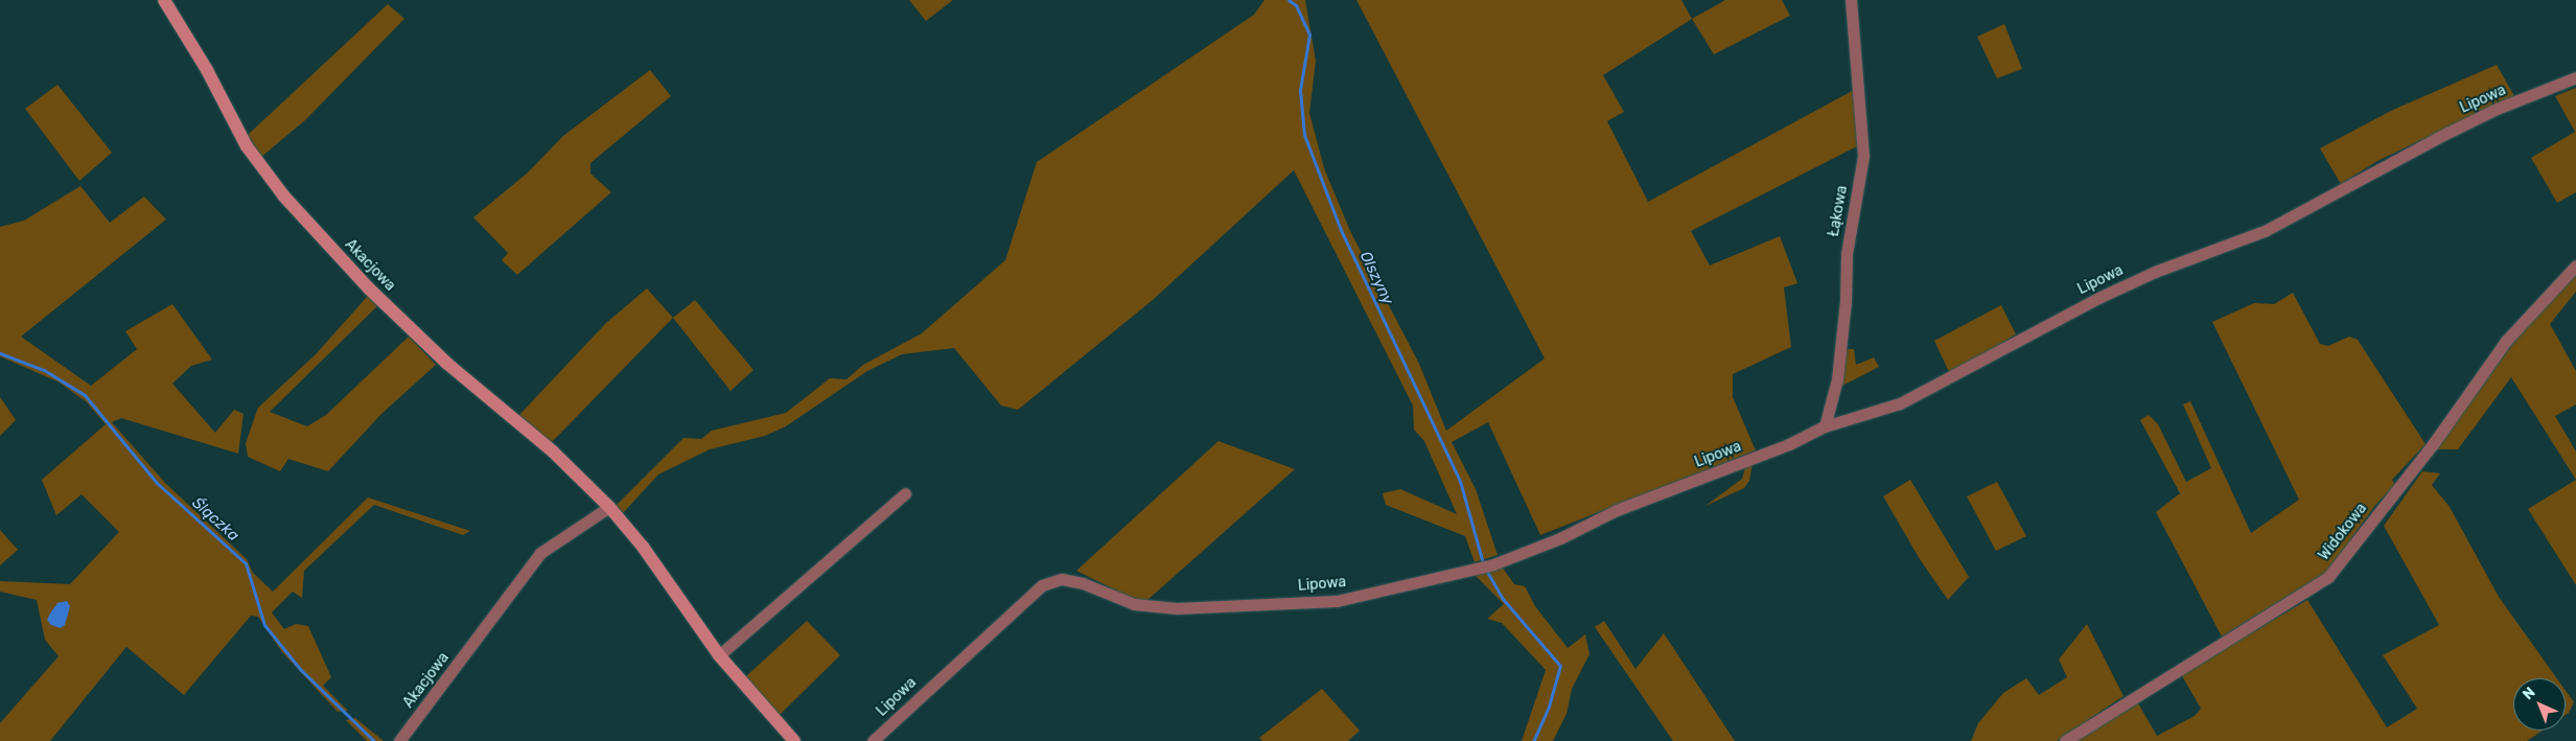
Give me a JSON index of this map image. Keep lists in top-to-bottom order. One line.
{"streets":{"street":["Lipowa","Łąkowa","Akacjowa","Widokowa"]},"crossings":[["Lipowa","Łąkowa"]],"water":["Olszyny","Ślączka"],"north":"top left"}
